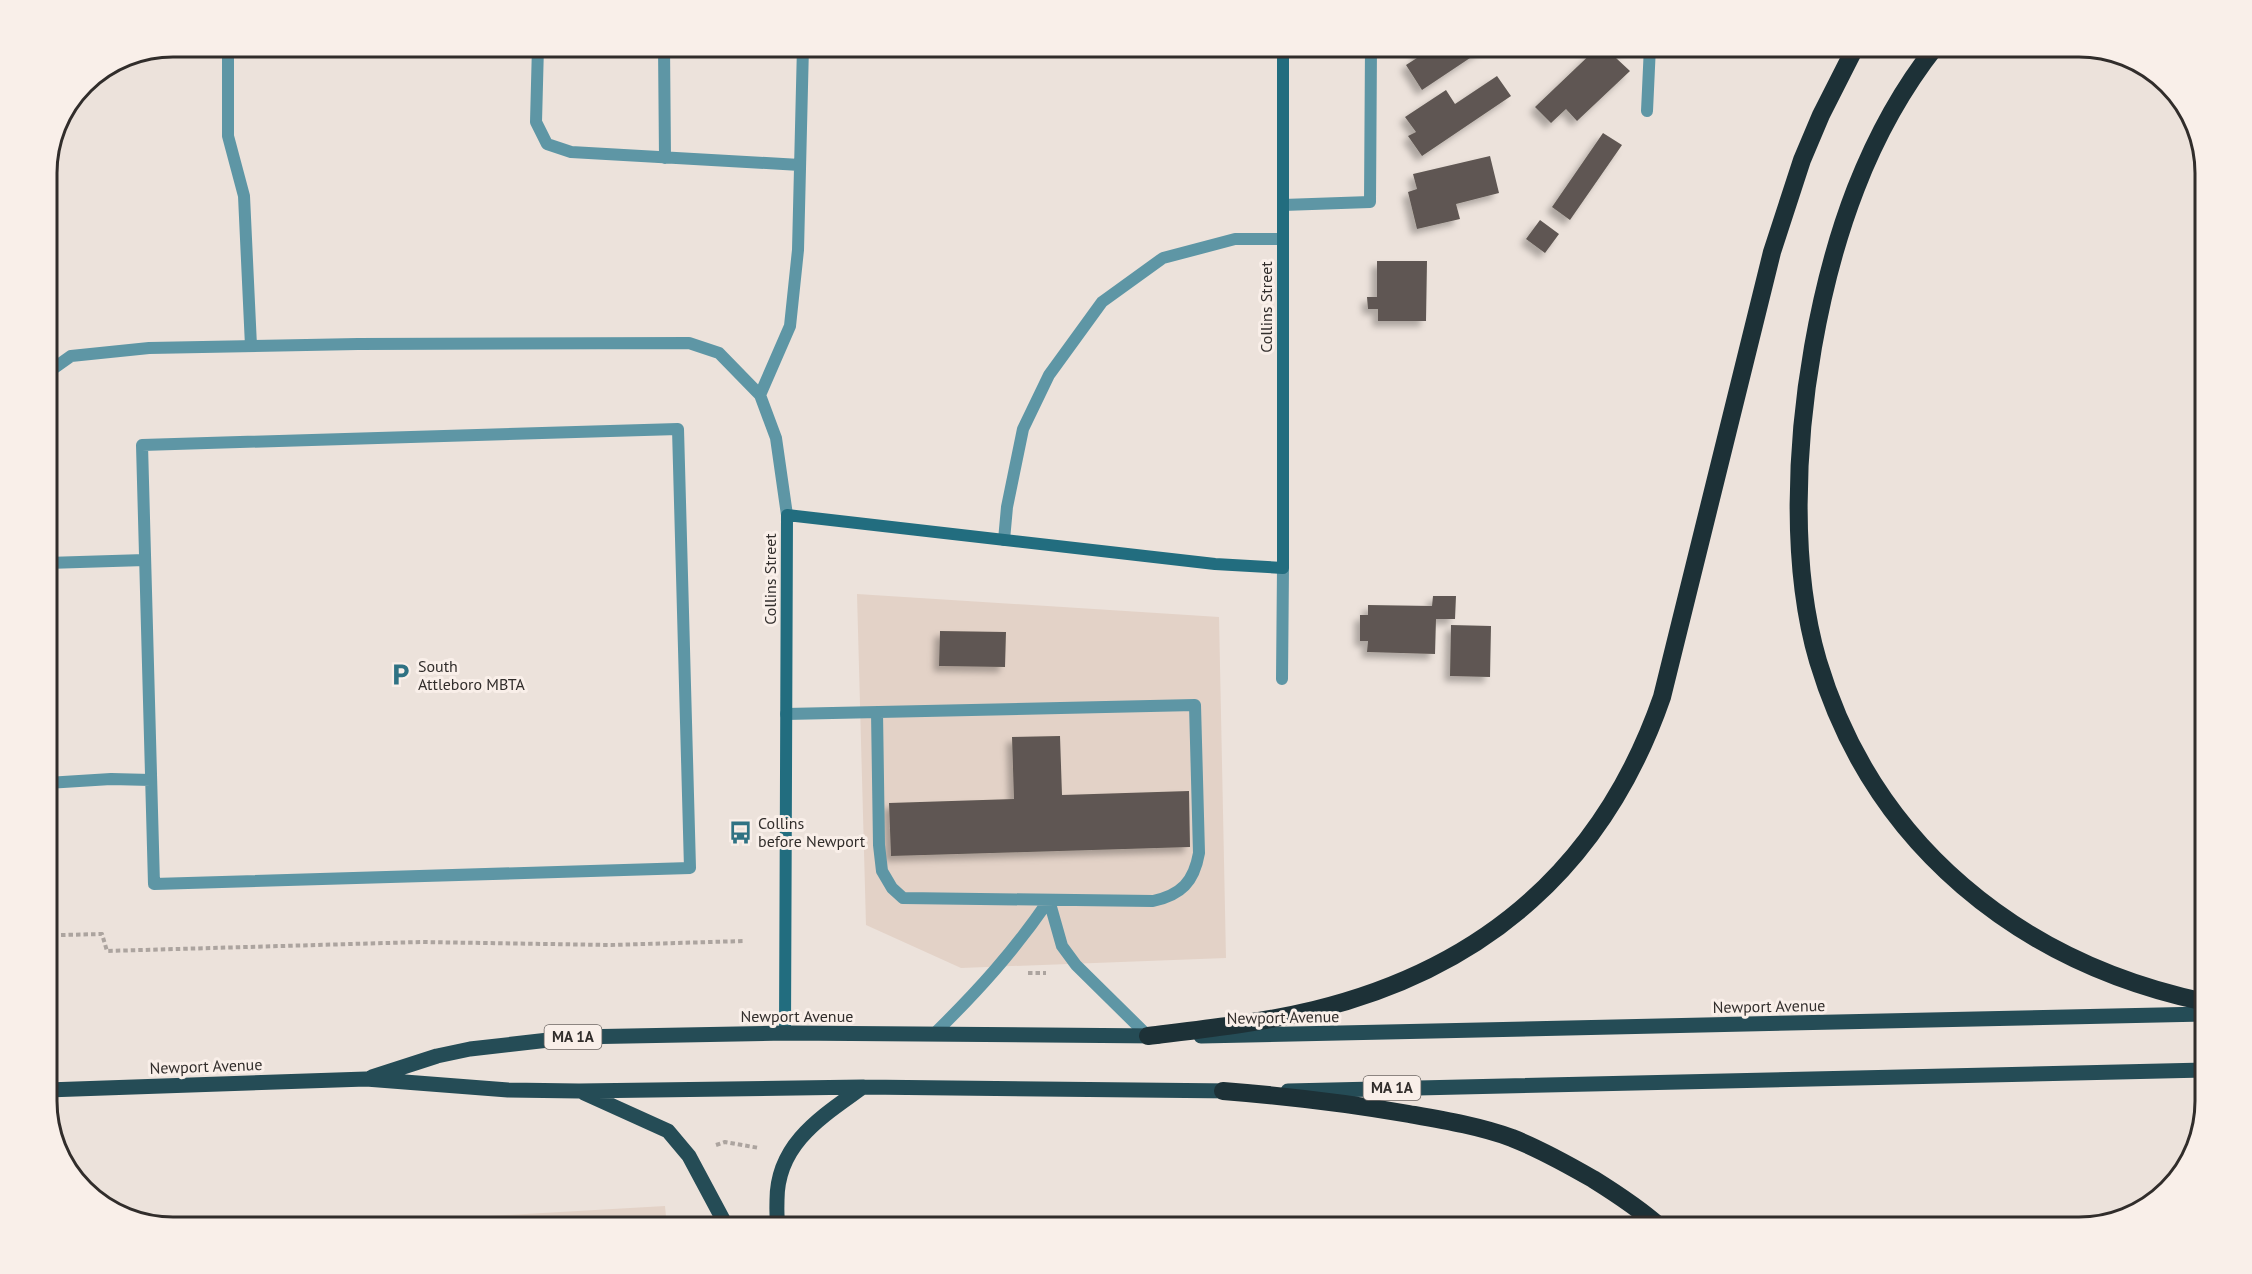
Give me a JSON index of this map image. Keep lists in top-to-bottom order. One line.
{"streets":{"main road":["Newport Avenue","MA 1A"],"street":["Collins Street"]},"crossings":[["Collins Street","Newport Avenue"]],"places":{"parking":["South Attleboro MBTA"],"bus stop":["Collins before Newport"]}}
